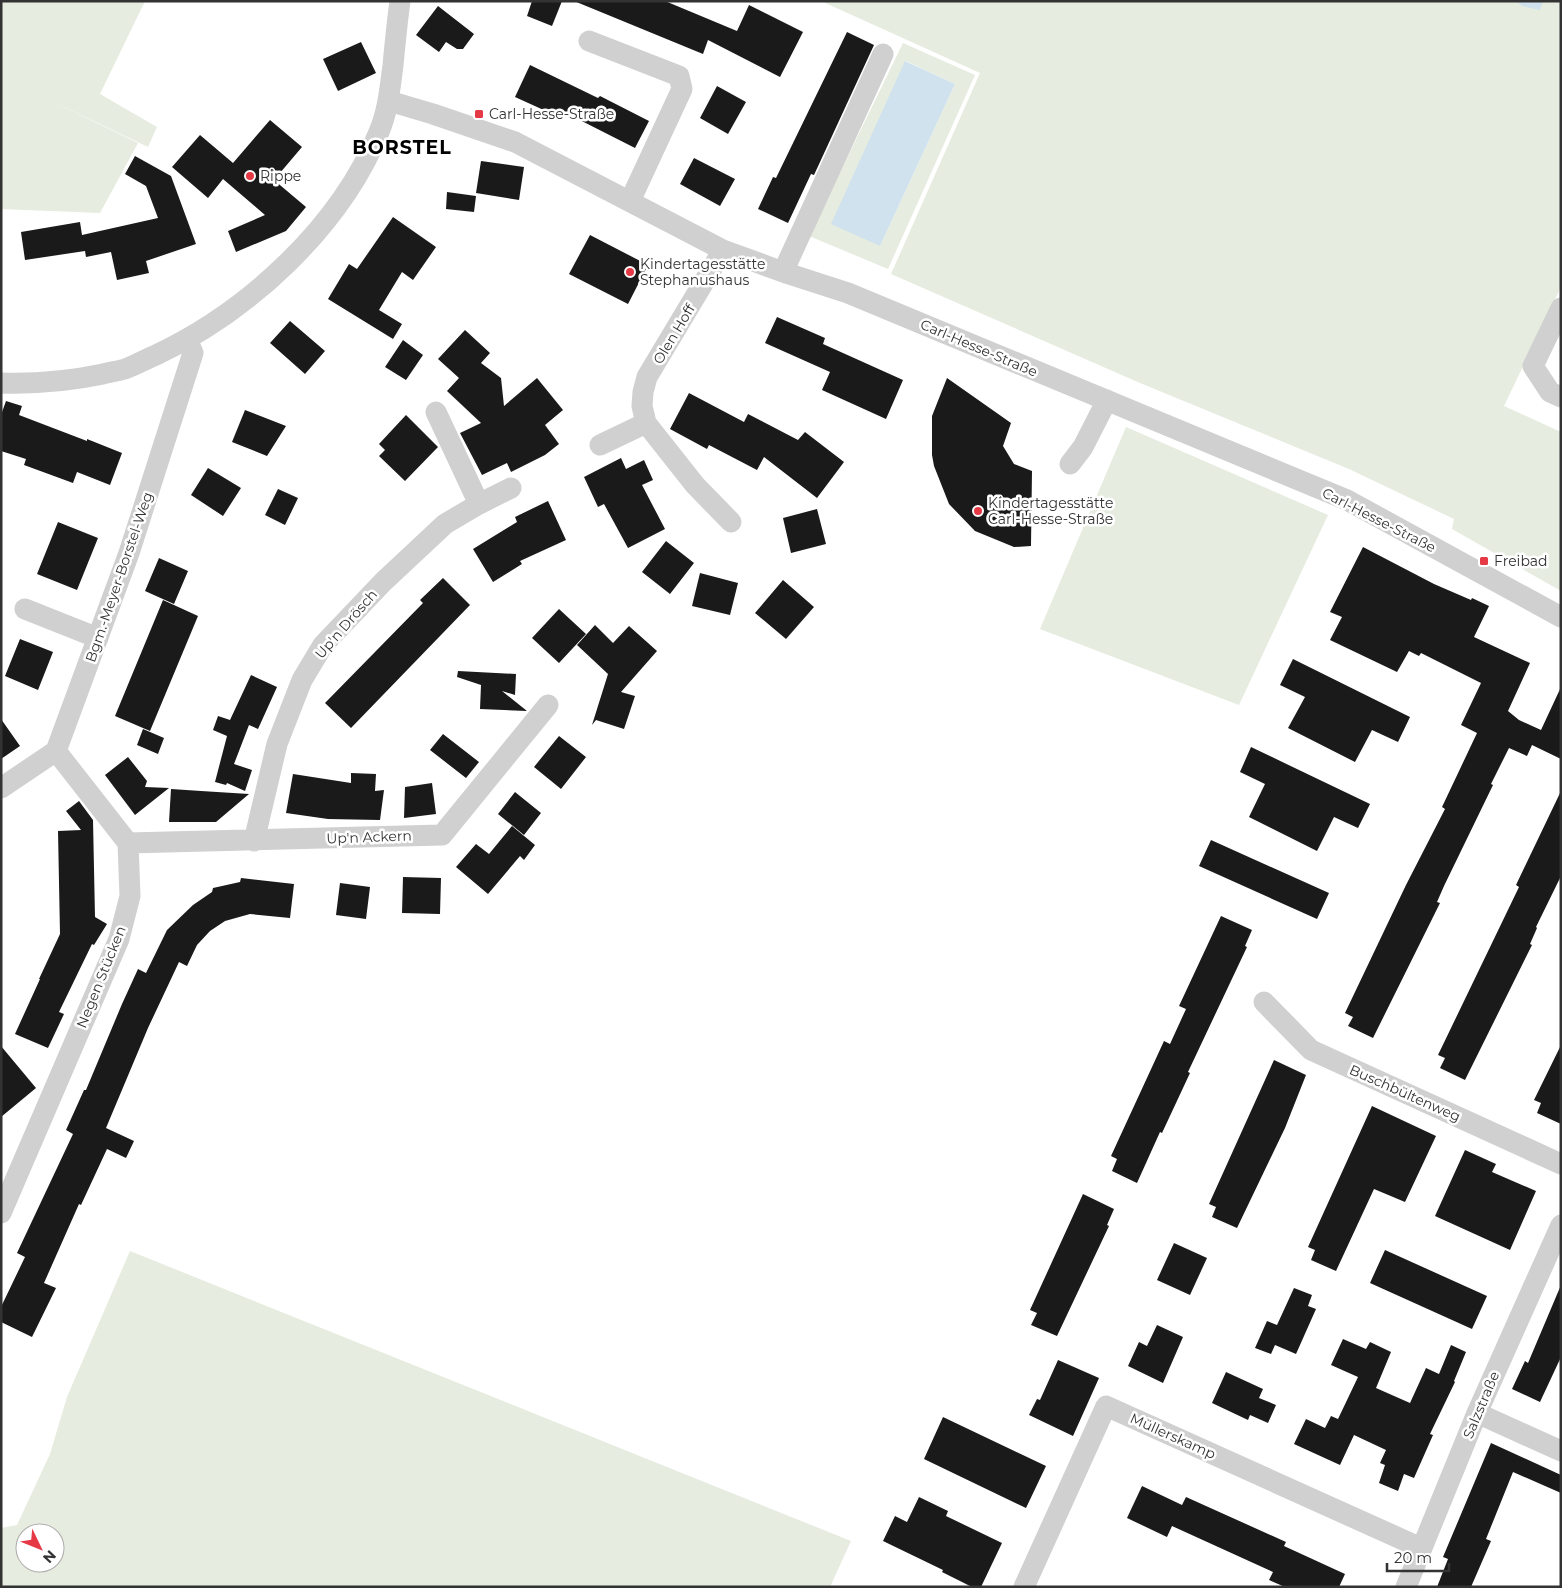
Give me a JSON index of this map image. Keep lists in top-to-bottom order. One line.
{"streets":{"street":["Olen Hoff","Carl-Hesse-Straße","Bgm.-Meyer-Borstel-Weg","Up'n Drösch","Up'n Ackern","Negen Stücken","Buschbültenweg","Salzstraße","Müllerskamp"]},"crossings":[["Olen Hoff","Carl-Hesse-Straße"],["Up'n Drösch","Up'n Ackern"],["Up'n Ackern","Negen Stücken"],["Salzstraße","Müllerskamp"]],"districts":["BORSTEL"],"places":{"transit":["Carl-Hesse-Straße","Freibad"],"other":["Rippe","Kindertagesstätte Stephanushaus","Kindertagesstätte Carl-Hesse-Straße"]},"scale_bar":"20 m","north":"bottom right"}
